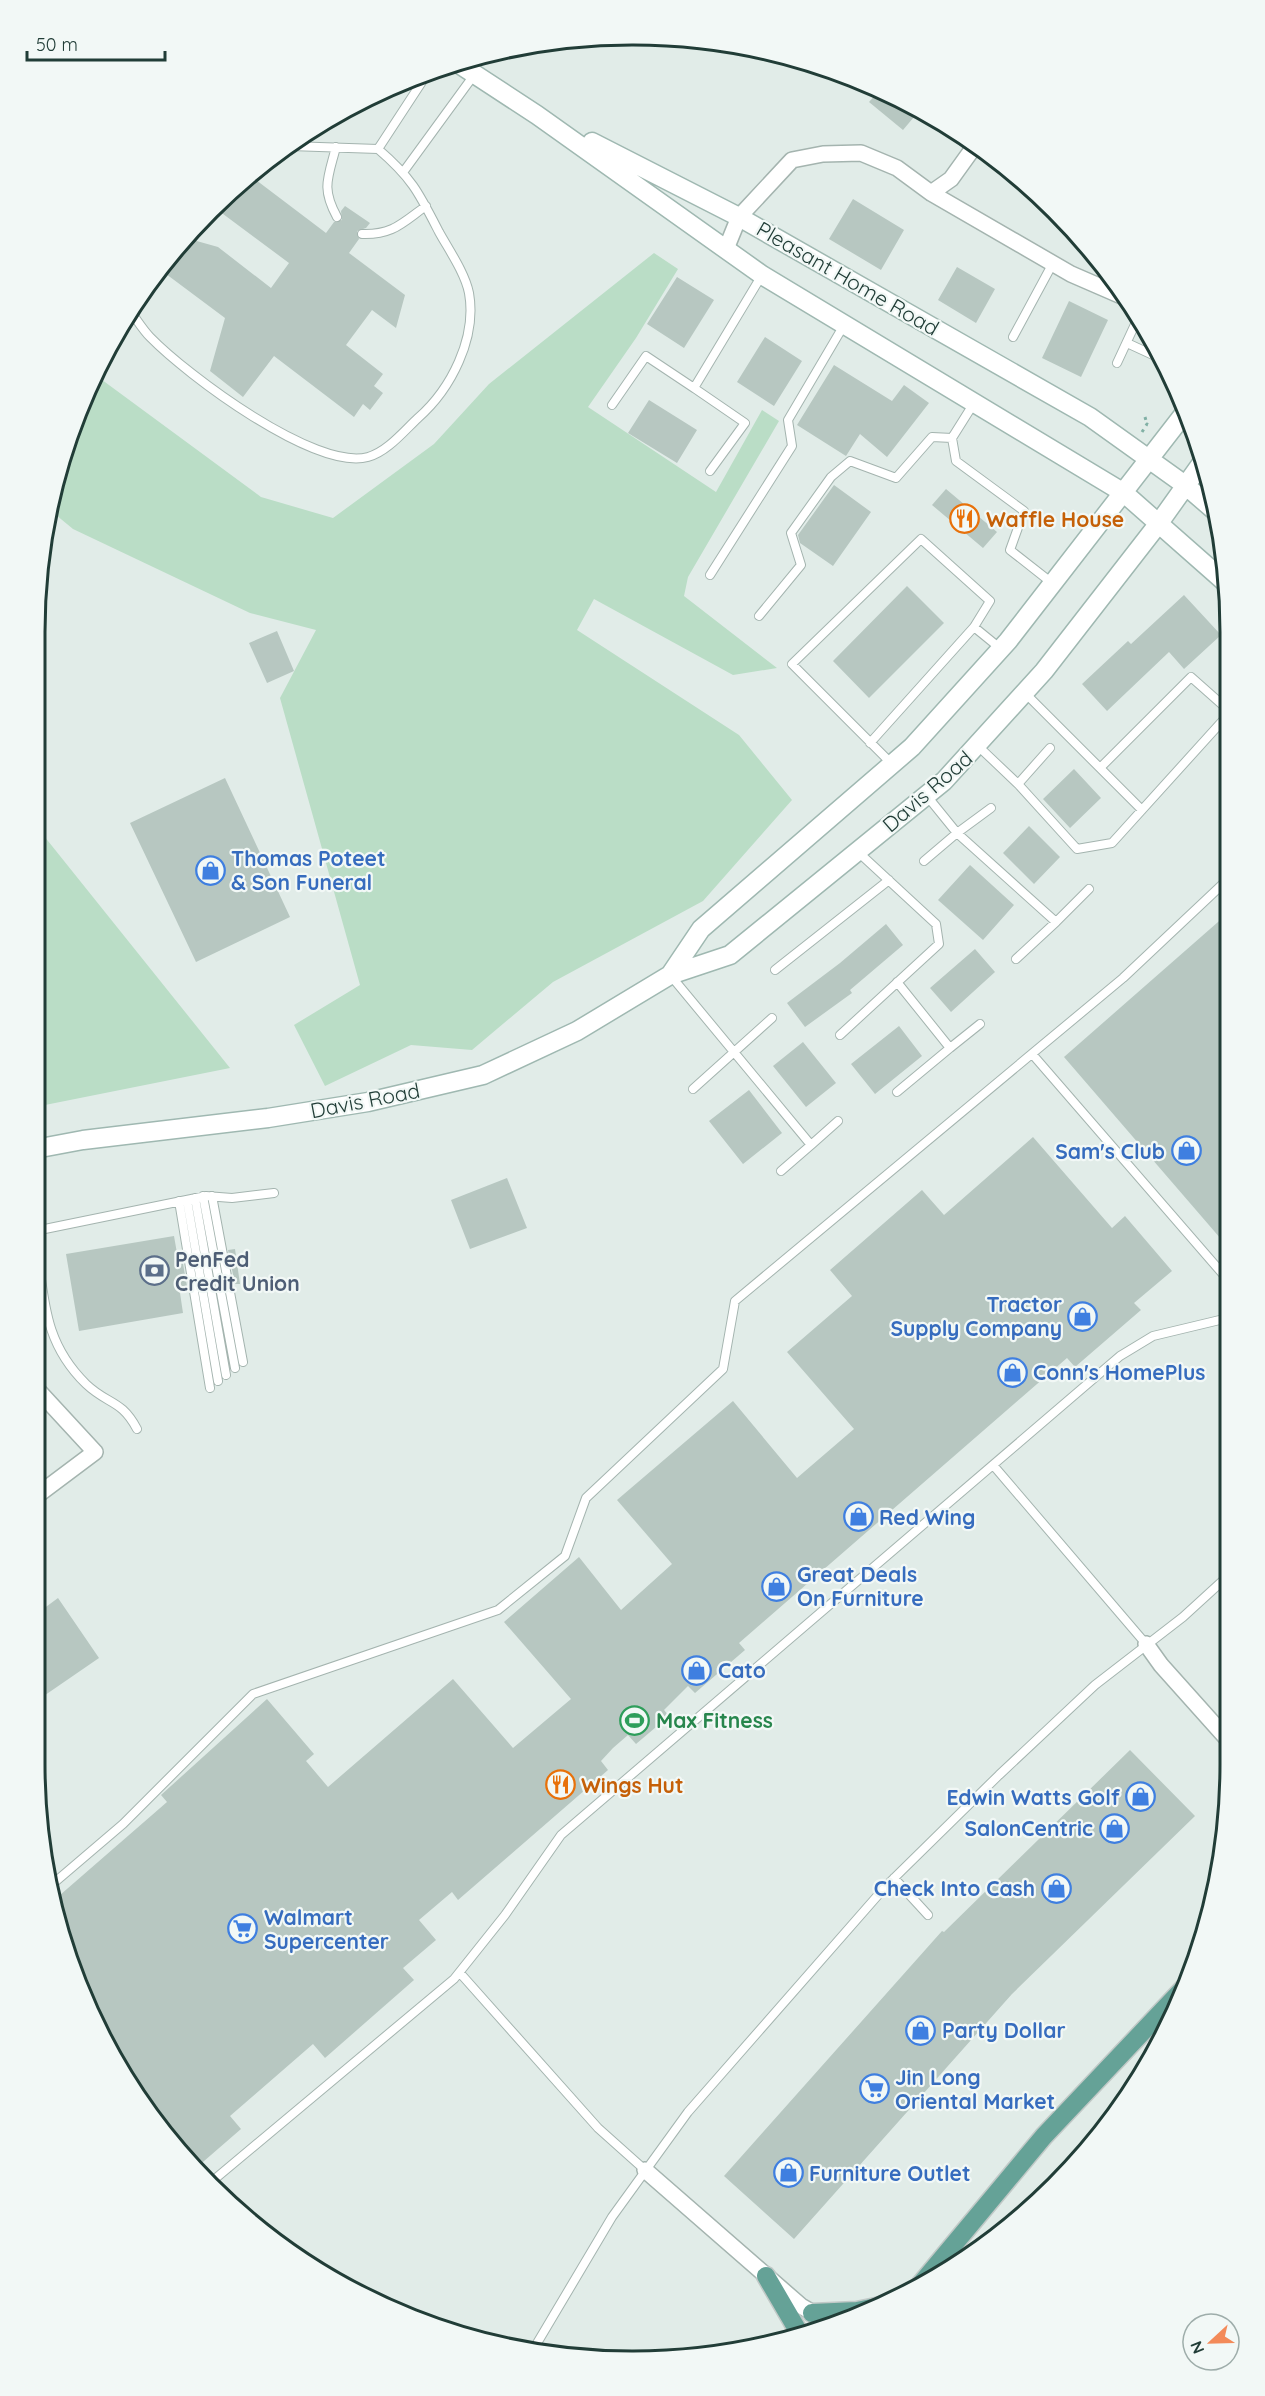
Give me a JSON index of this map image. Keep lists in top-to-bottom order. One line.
{"streets":{"main road":["Pleasant Home Road","Davis Road"]},"crossings":[["Pleasant Home Road","Davis Road"]],"places":{"restaurant":["Waffle House","Wings Hut"],"shop":["Thomas Poteet & Son Funeral","Sam's Club","Tractor Supply Company","Conn's HomePlus","Red Wing","Great Deals On Furniture","Cato","Edwin Watts Golf","SalonCentric","Check Into Cash","Party Dollar","Furniture Outlet"],"bank":["PenFed Credit Union"],"sports":["Max Fitness"],"supermarket":["Walmart Supercenter","Jin Long Oriental Market"]},"scale_bar":"50 m","north":"left"}
